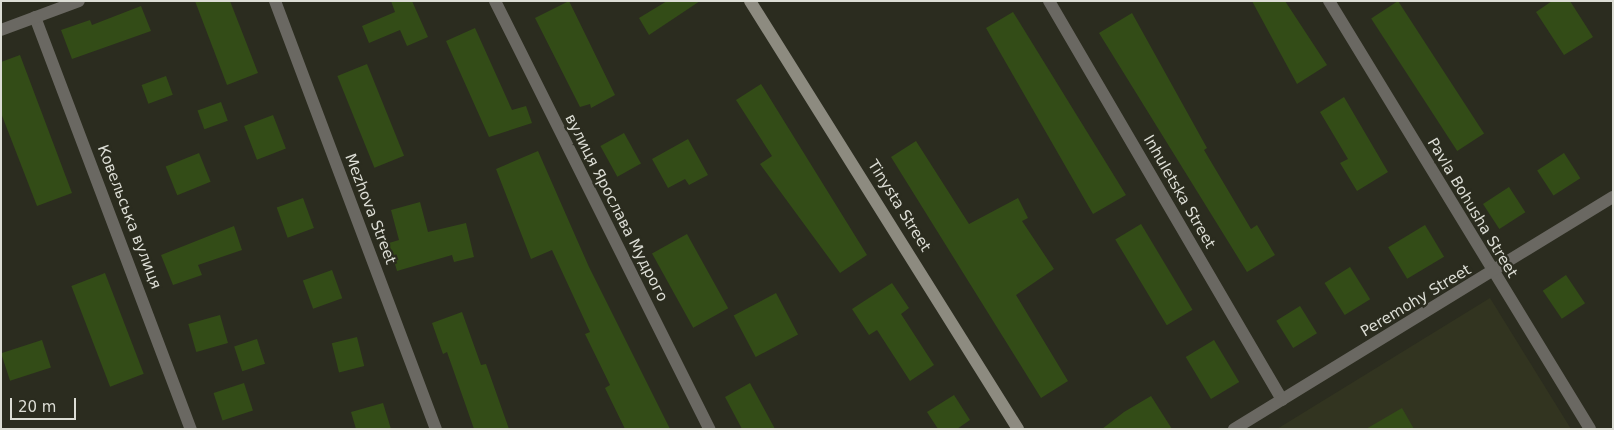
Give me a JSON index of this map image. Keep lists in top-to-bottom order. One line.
{"streets":{"street":["Inhuletska Street","Tinysta Street","вулиця Ярослава Мудрого","Pavla Bohusha Street","Mezhova Street","Ковельська вулиця","Peremohy Street"]},"crossings":[["Inhuletska Street","Peremohy Street"],["Pavla Bohusha Street","Peremohy Street"]],"scale_bar":"20 m"}
